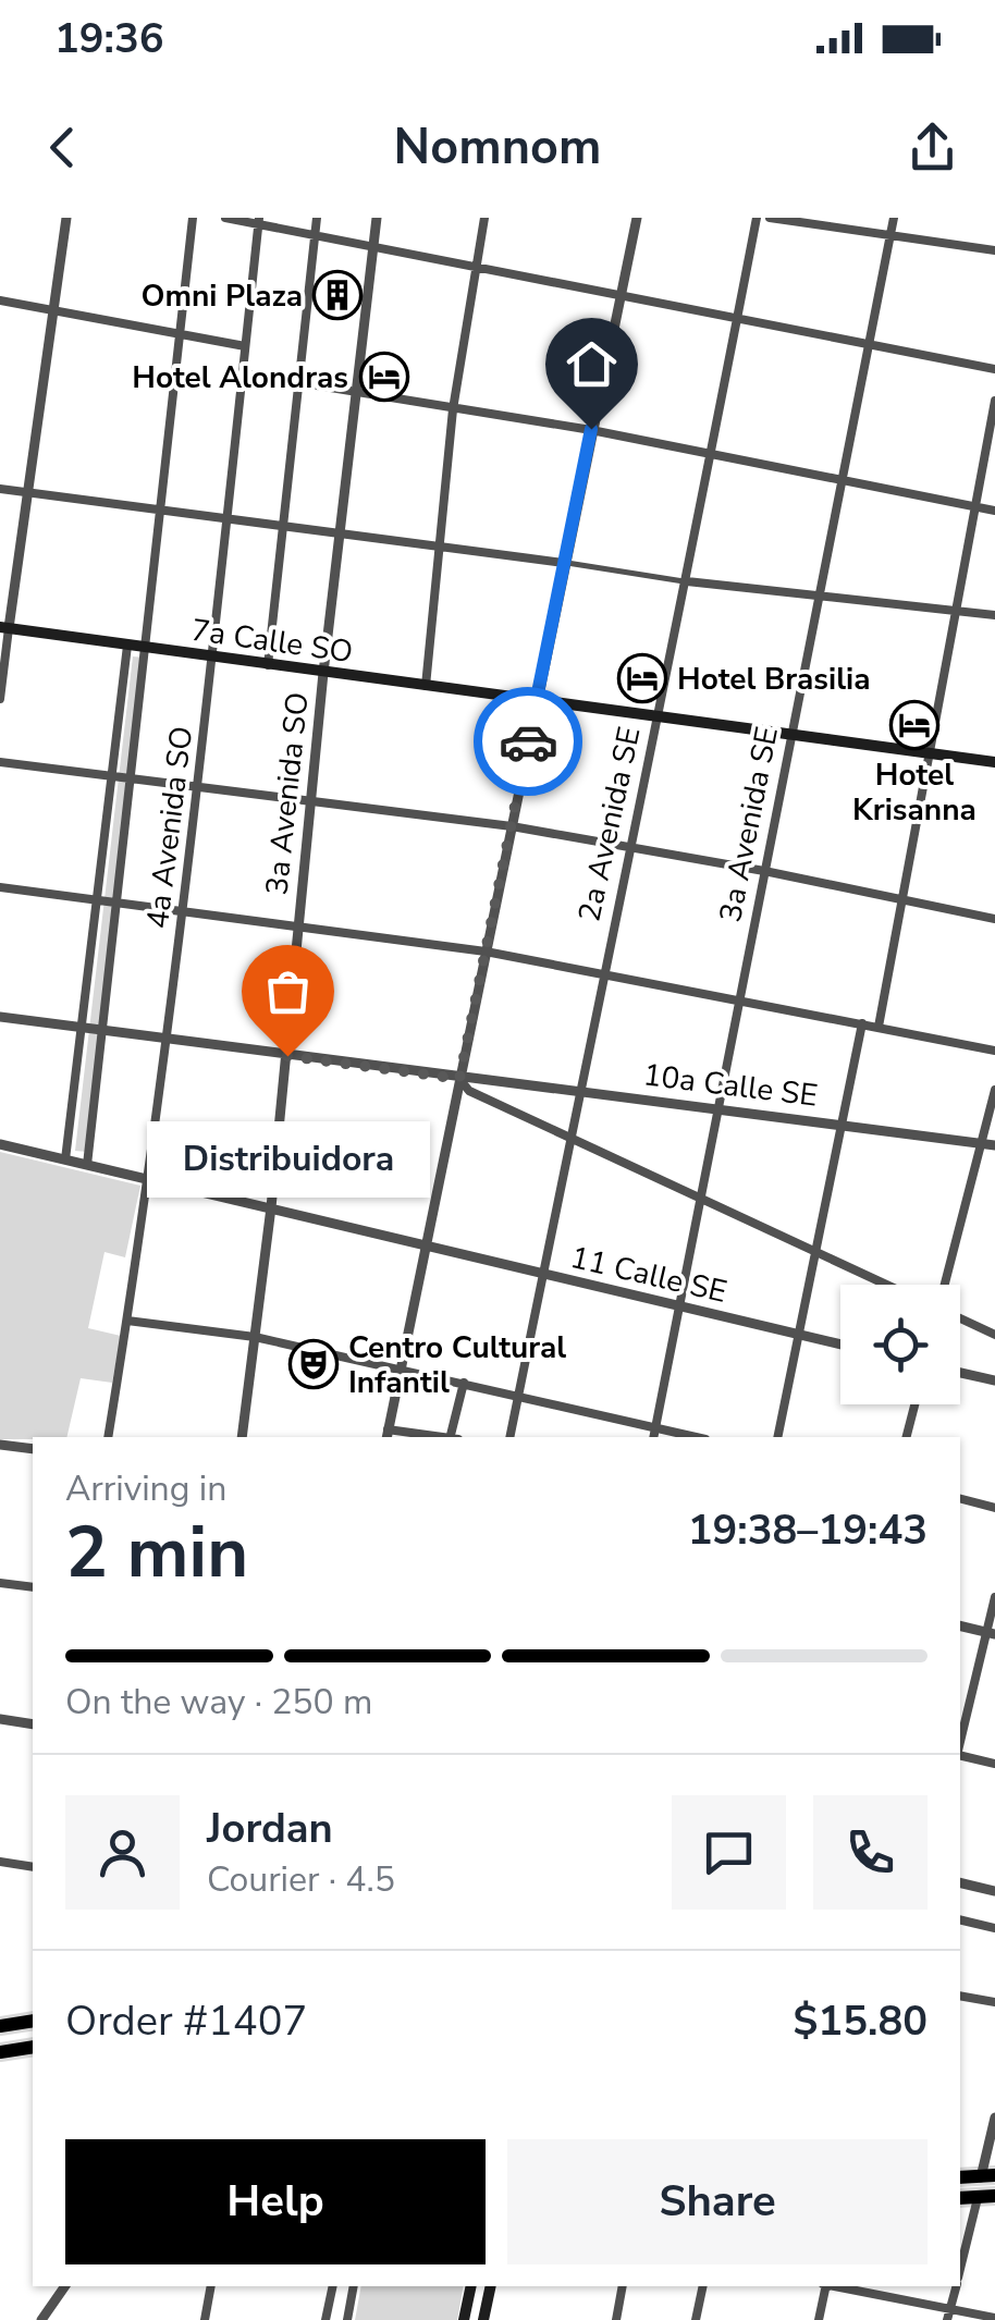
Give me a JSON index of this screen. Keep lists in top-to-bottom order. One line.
{"streets":{"main road":["7a Calle SO"],"street":["3a Avenida SO","2a Avenida SE","3a Avenida SE","4a Avenida SO","10a Calle SE","11 Calle SE"]},"crossings":[["7a Calle SO","3a Avenida SO"],["7a Calle SO","2a Avenida SE"],["7a Calle SO","3a Avenida SE"],["7a Calle SO","4a Avenida SO"],["3a Avenida SO","10a Calle SE"],["3a Avenida SO","11 Calle SE"],["2a Avenida SE","10a Calle SE"],["2a Avenida SE","11 Calle SE"],["3a Avenida SE","10a Calle SE"],["3a Avenida SE","11 Calle SE"],["4a Avenida SO","10a Calle SE"],["4a Avenida SO","11 Calle SE"]],"places":{"building":["Omni Plaza"],"hotel":["Hotel Alondras","Hotel Brasilia","Hotel Krisanna"],"other":["Distribuidora"],"theatre":["Centro Cultural Infantil"]},"page":{"status":"19:36","header":"Nomnom","bubble":"Distribuidora","heading":["2 min","Arriving in","19:38–19:43"],"panel":["Jordan","Courier · 4.5","Order #1407","$15.80"],"bar":"On the way · 250 m","buttons":["Help","Share"]}}
